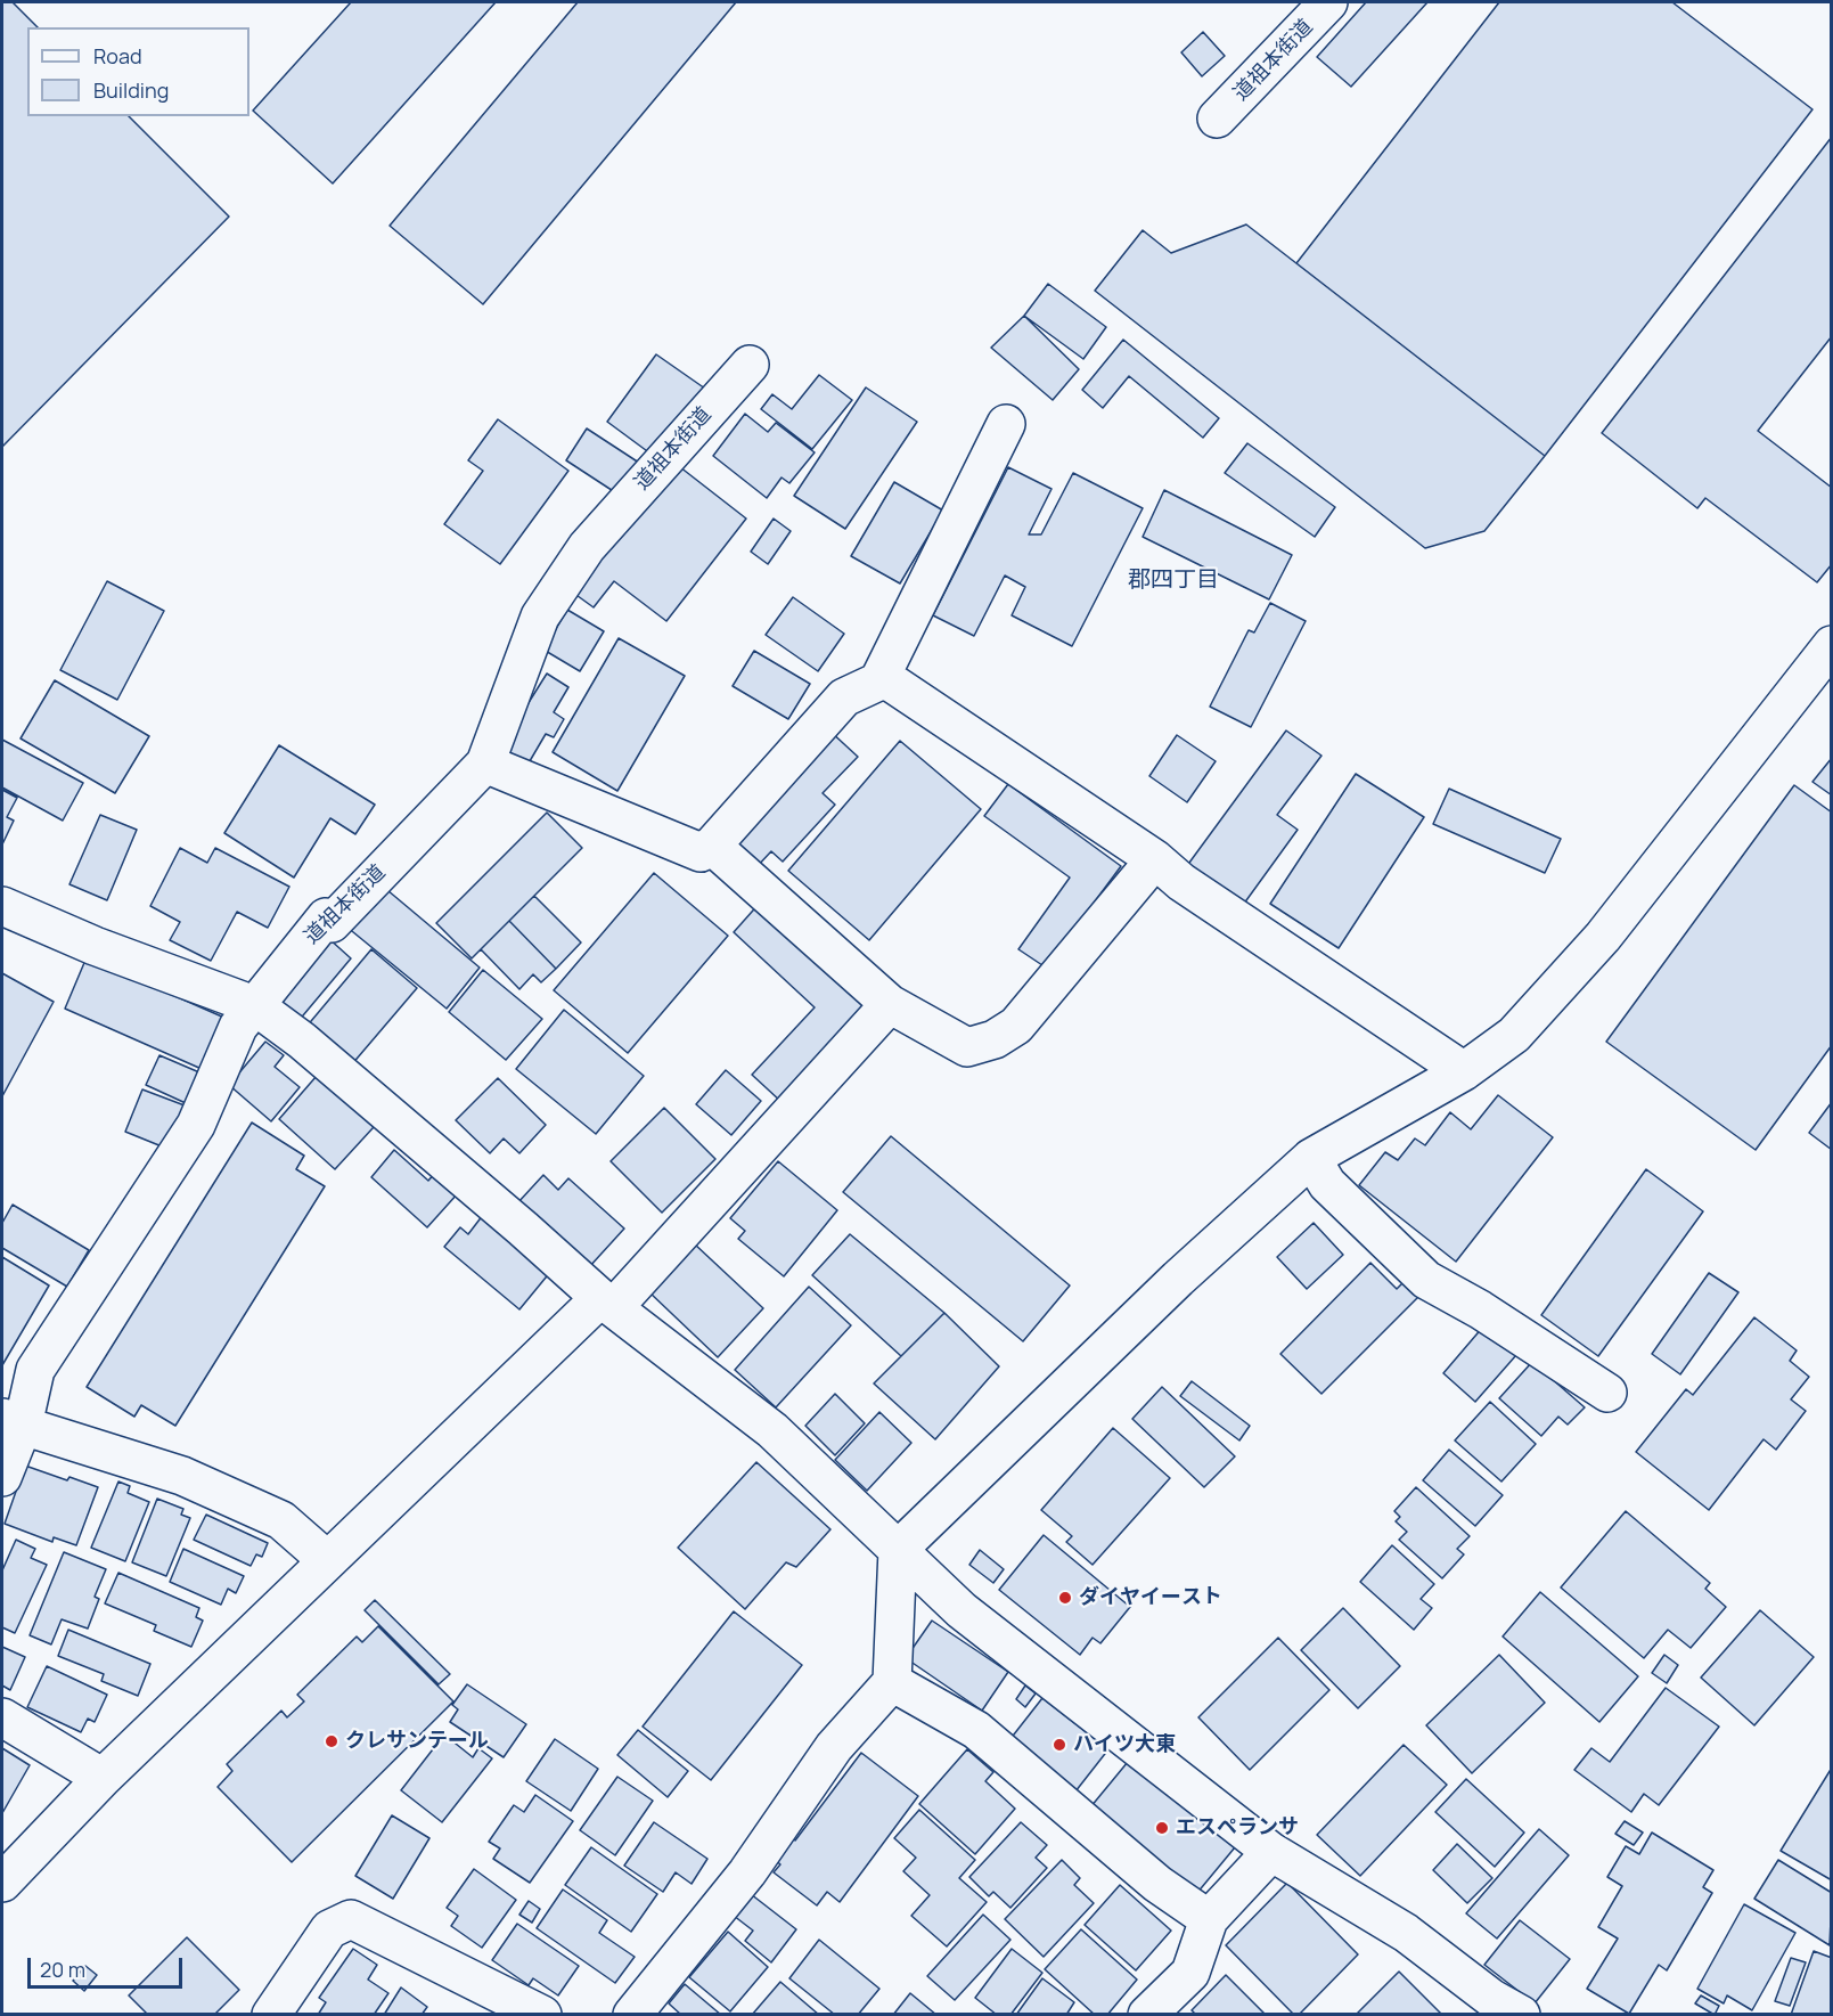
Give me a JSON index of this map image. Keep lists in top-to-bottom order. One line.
{"streets":{"street":["道祖本街道"]},"districts":["郡四丁目"],"places":["ダイヤイースト","クレサンテール","ハイツ大東","エスペランサ"],"legend":["Road","Building"],"scale_bar":"20 m"}
